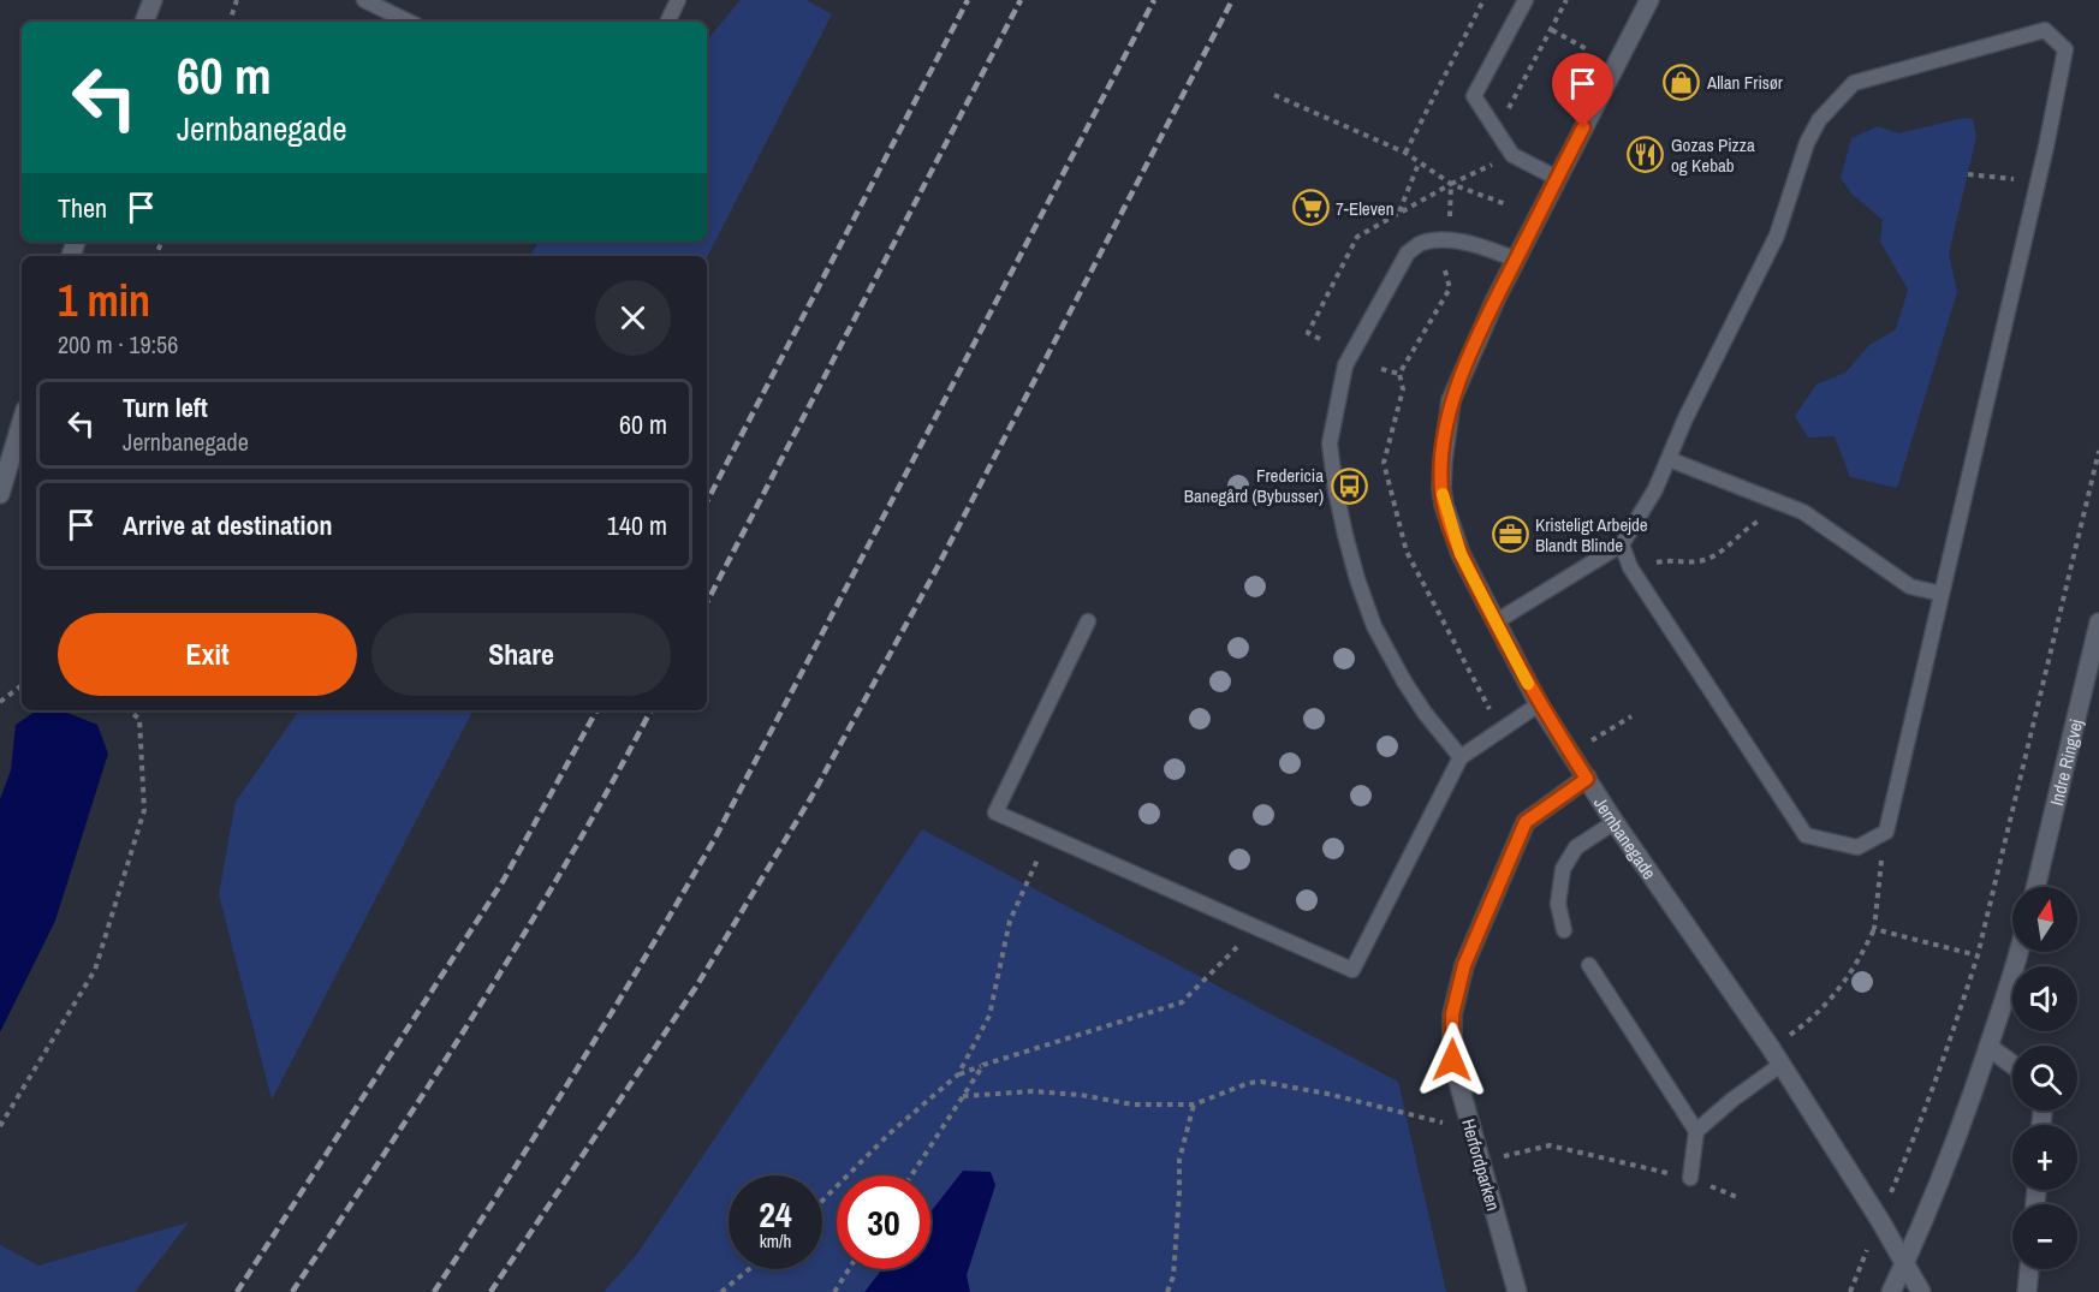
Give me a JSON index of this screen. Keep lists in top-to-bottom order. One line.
{"streets":{"street":["Indre Ringvej","Jernbanegade","Herfordparken"]},"crossings":[["Jernbanegade","Herfordparken"]],"places":{"shop":["Allan Frisør"],"restaurant":["Gozas Pizza og Kebab"],"supermarket":["7-Eleven"],"bus stop":["Fredericia Banegård (Bybusser)"],"office":["Kristeligt Arbejde Blandt Blinde"]},"north":"top","page":{"turn":["60 m","Jernbanegade"],"then":"Then","heading":["1 min","200 m · 19:56"],"list":[{"name":"Turn left","note":"Jernbanegade","value":"60 m"},{"name":"Arrive at destination","value":"140 m"}],"buttons":["Exit","Share"],"map_buttons":["+","−"],"speed":"24 km/h","limit":"30"}}
